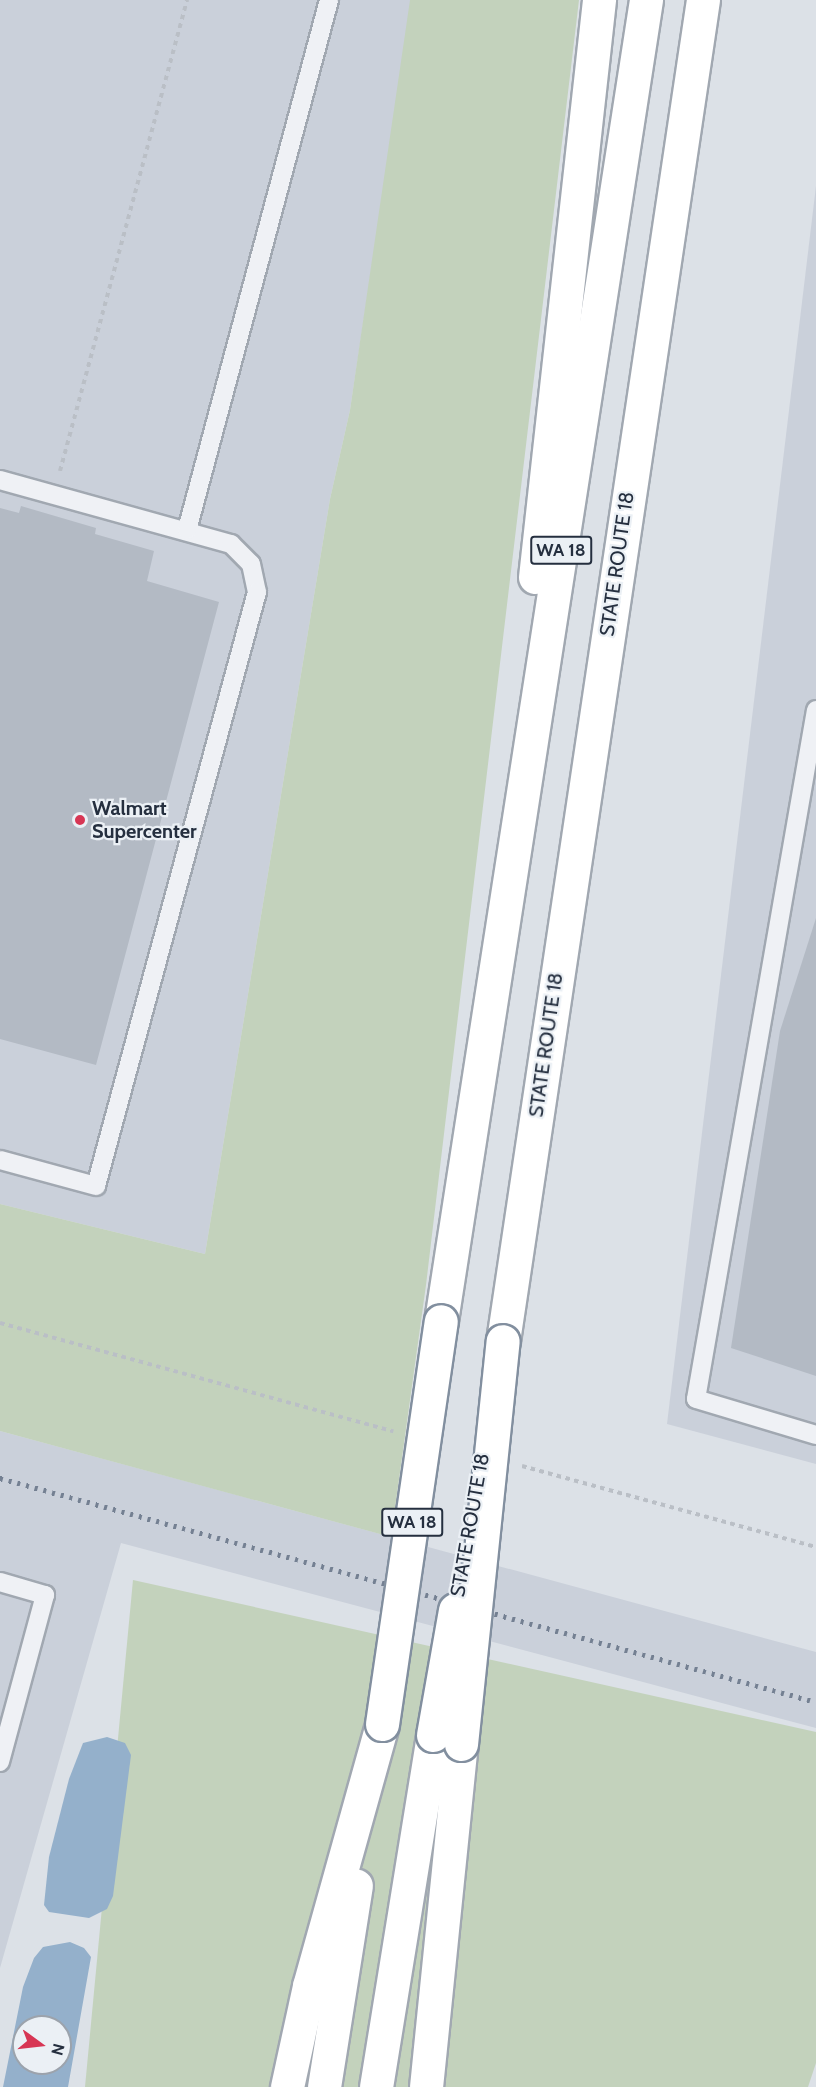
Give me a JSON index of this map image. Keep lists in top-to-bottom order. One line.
{"streets":{"highway":["WA 18","STATE ROUTE 18"]},"places":["Walmart Supercenter"],"north":"right"}
